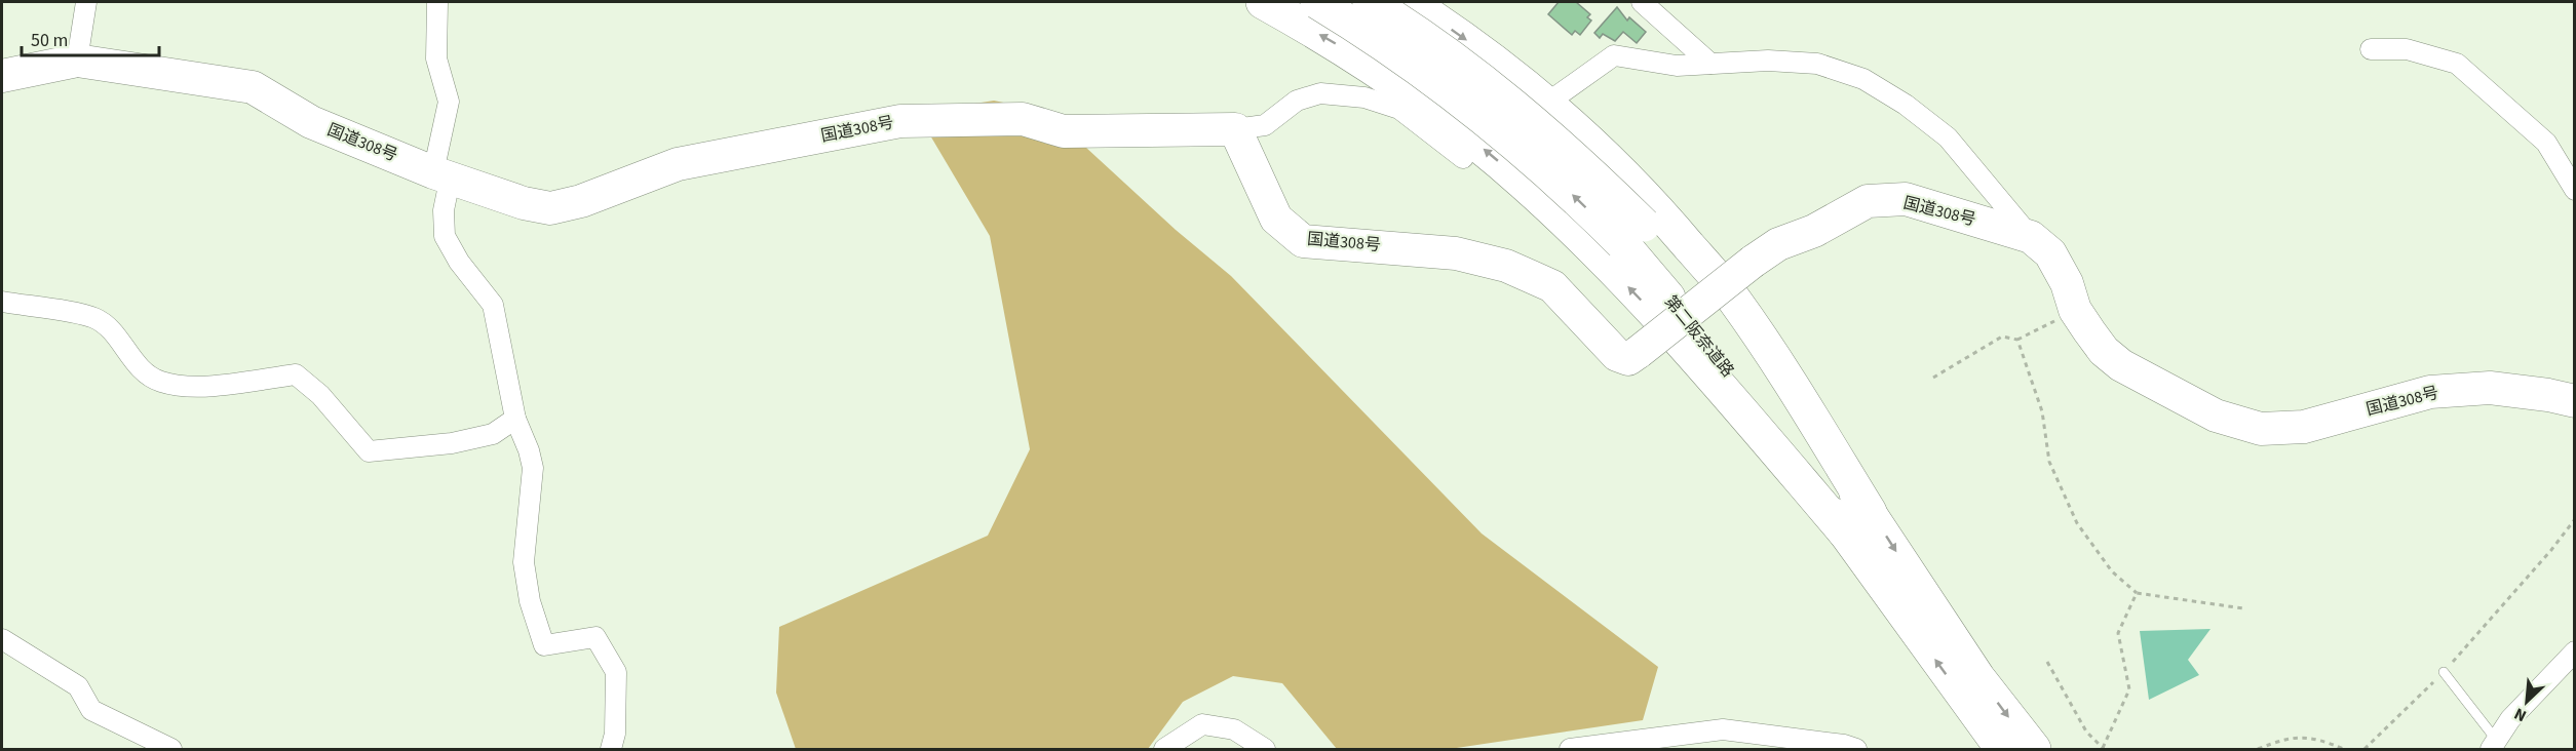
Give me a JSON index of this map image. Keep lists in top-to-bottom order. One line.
{"streets":{"highway":["国道308号","第二阪奈道路"]},"scale_bar":"50 m","north":"bottom left"}
